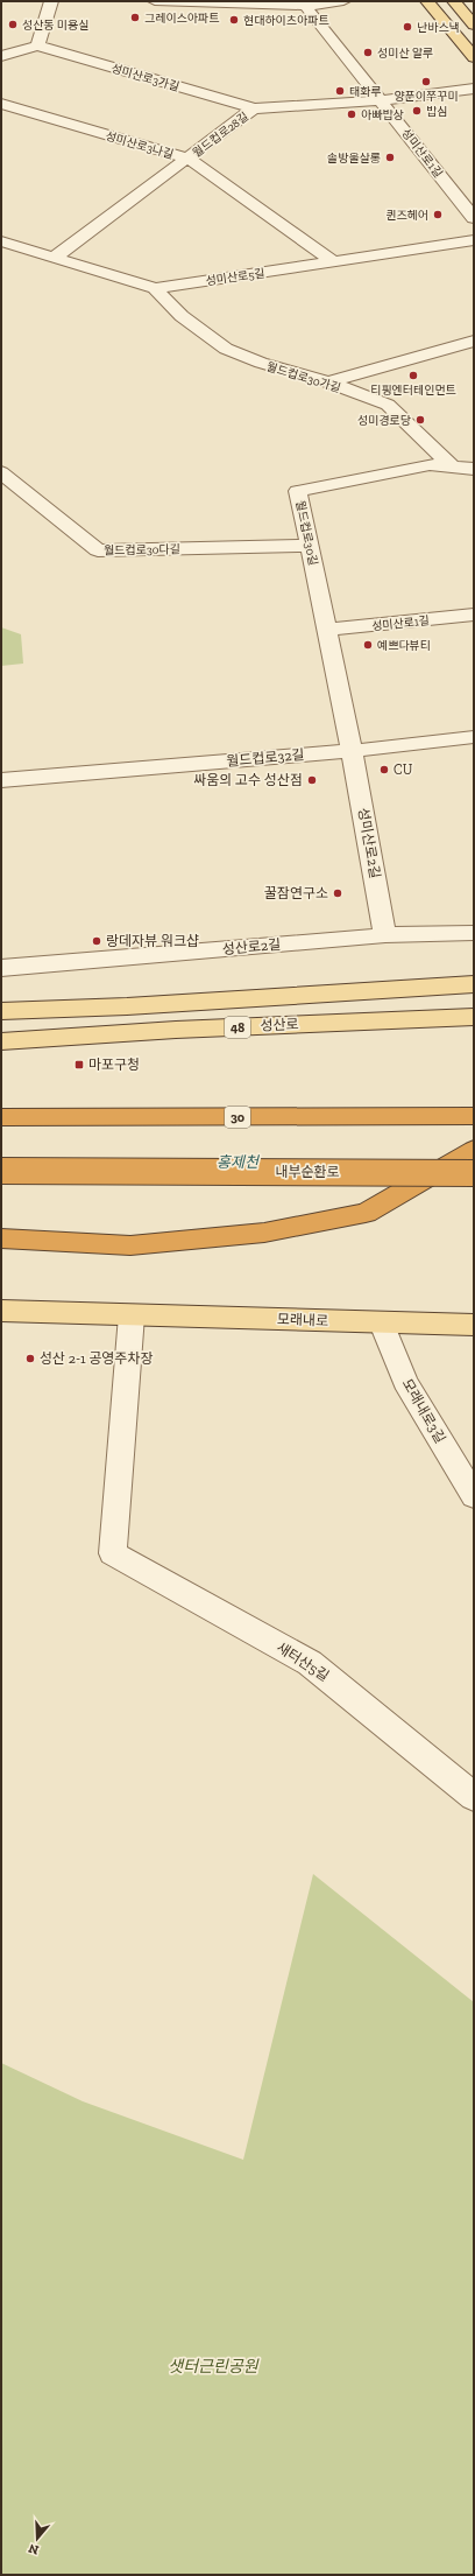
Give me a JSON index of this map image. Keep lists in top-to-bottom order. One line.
{"streets":{"highway":["30","내부순환로"],"main road":["성산로","48","모래내로"],"street":["성미산로3가길","월드컵로28길","성미산로3나길","성미산로1길","성미산로5길","월드컵로30가길","월드컵로30길","월드컵로30다길","월드컵로32길","성미산로2길","성산로2길","모래내로3길","새터산5길"]},"crossings":[["성미산로3가길","월드컵로28길"],["월드컵로28길","성미산로3나길"],["월드컵로28길","성미산로1길"],["월드컵로28길","성미산로5길"],["성미산로3나길","성미산로5길"],["성미산로1길","월드컵로30길"],["성미산로5길","월드컵로30가길"],["월드컵로30가길","월드컵로30길"],["월드컵로30길","월드컵로30다길"],["월드컵로30길","월드컵로32길"],["월드컵로30길","성미산로2길"],["월드컵로32길","성미산로2길"],["성미산로2길","성산로2길"],["모래내로","모래내로3길"],["모래내로","새터산5길"]],"water":["홍제천"],"parks":["샛터근린공원"],"places":{"other":["그레이스아파트","현대하이츠아파트","성산동 미용실","난바스낵","성미산 알루","양푼이쭈꾸미","태화루","밥심","아빠밥상","솔방울살롱","퀸즈헤어","티핑엔터테인먼트","성미경로당","예쁘다뷰티","CU","싸움의 고수 성산점","꿀잠연구소","랑데자뷰 워크샵","성산 2-1 공영주차장"],"transit":["마포구청"]},"north":"bottom"}
